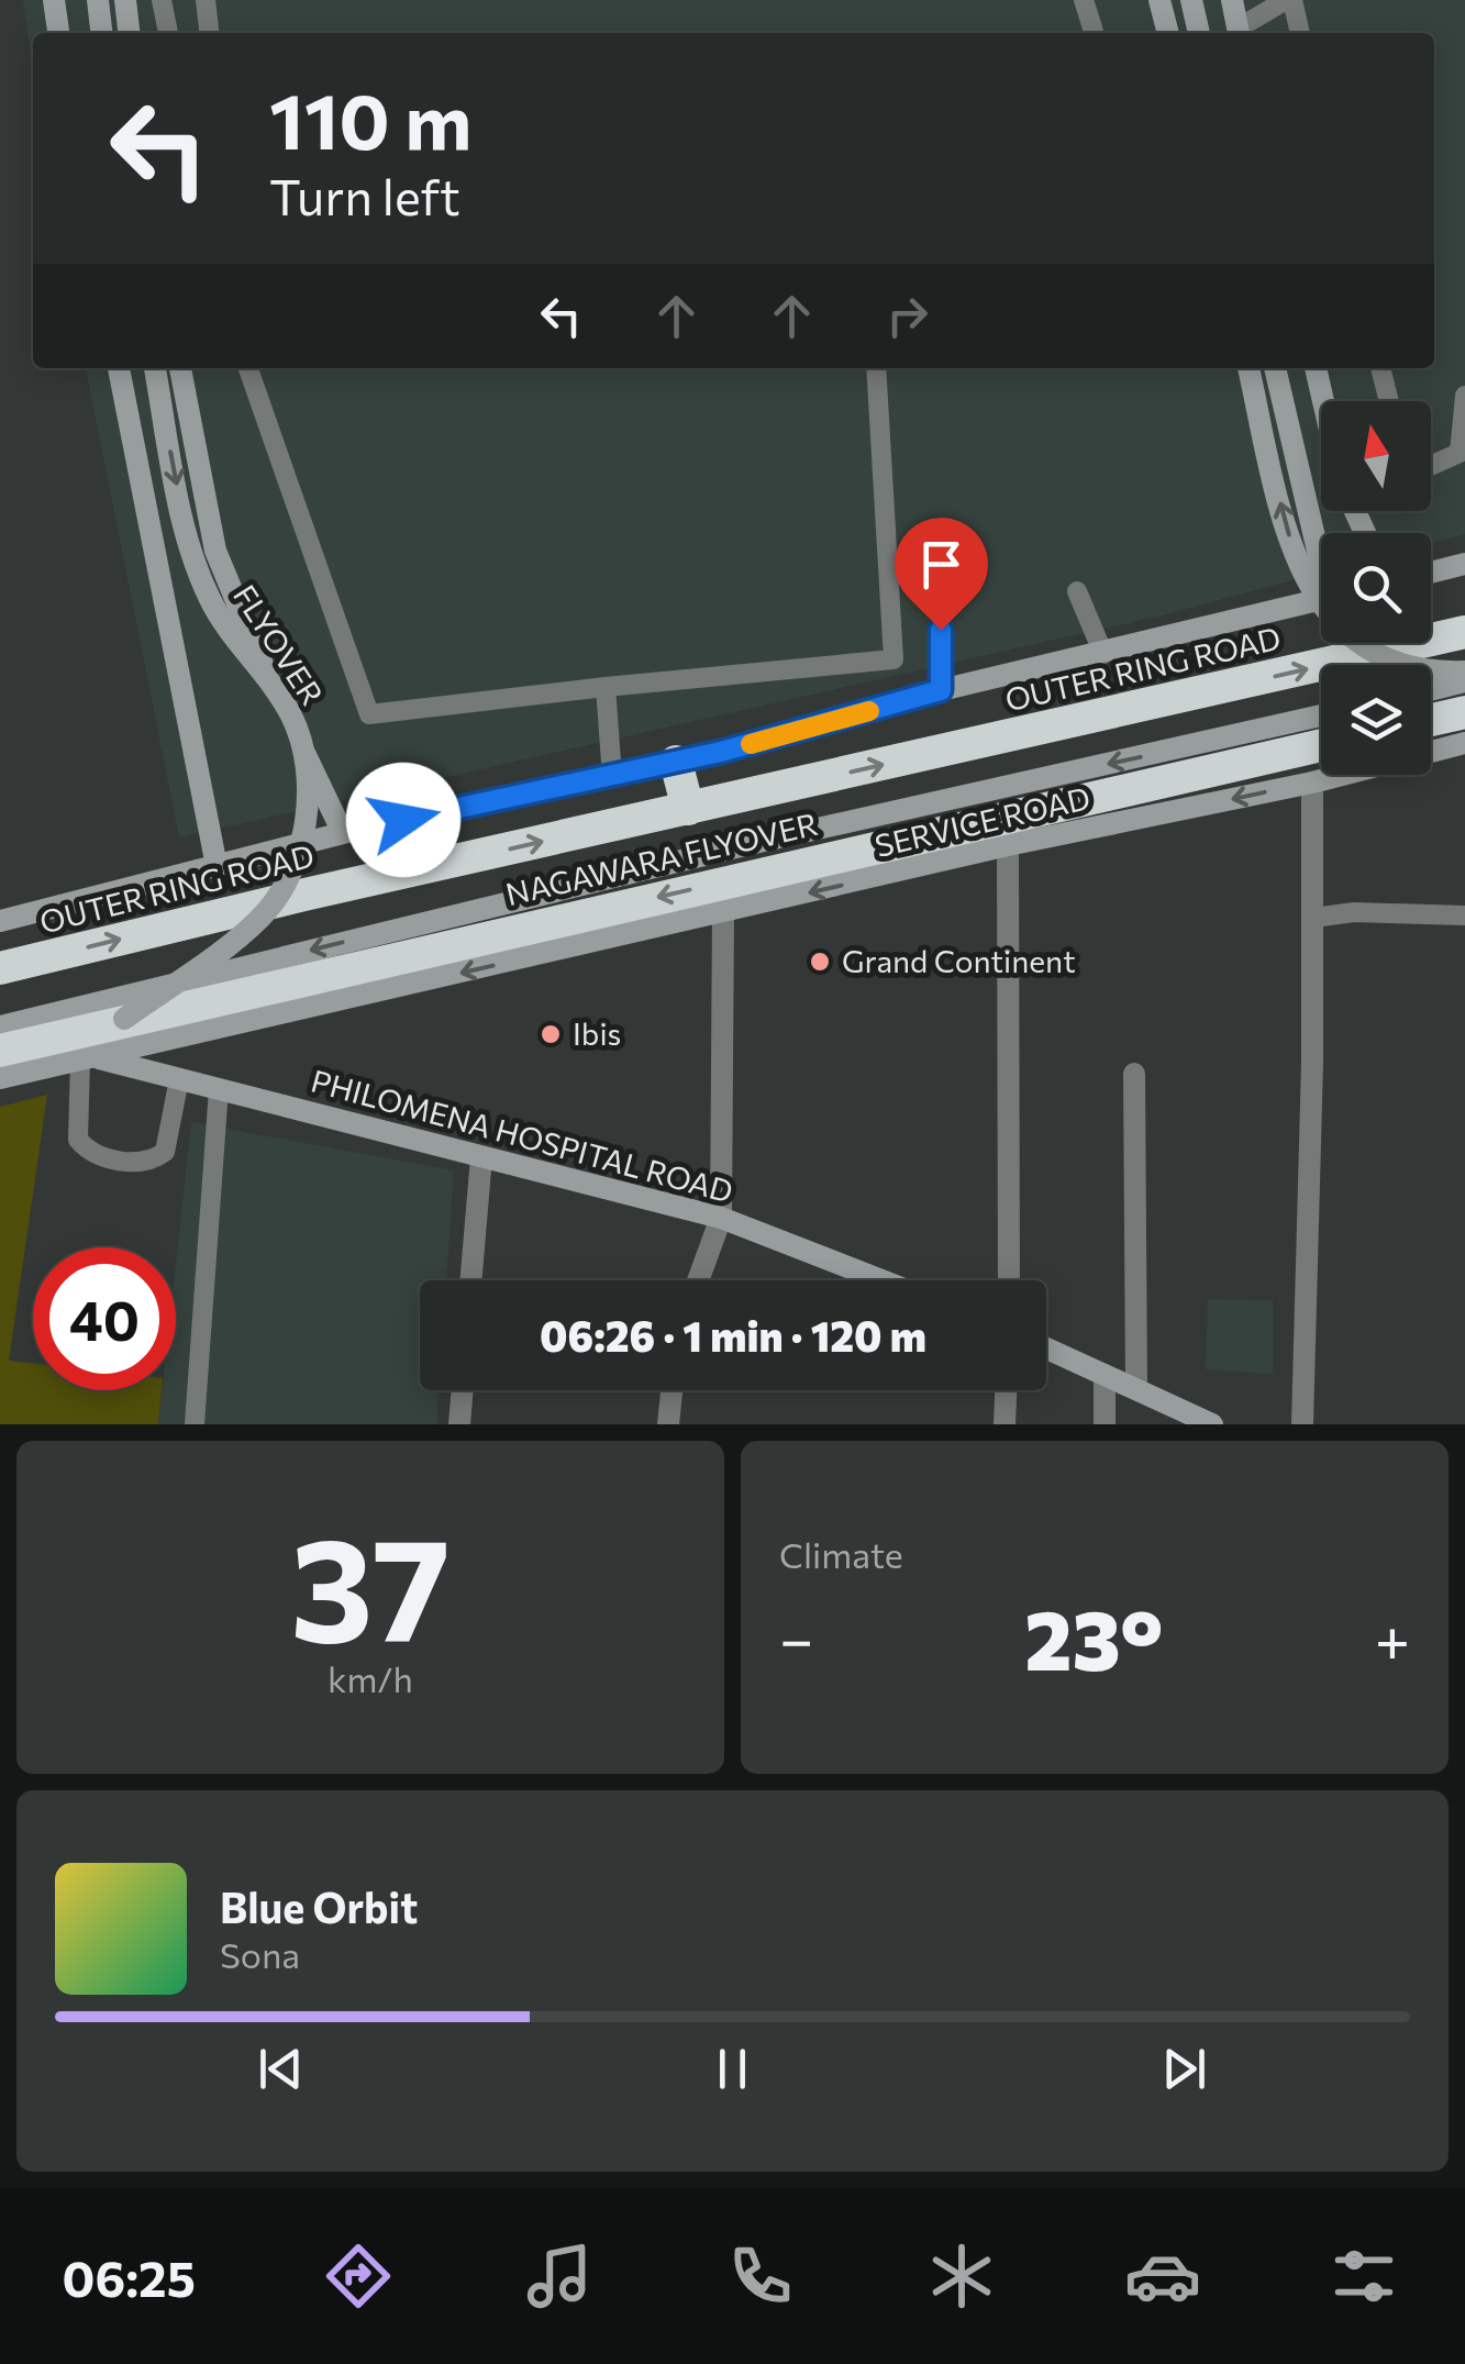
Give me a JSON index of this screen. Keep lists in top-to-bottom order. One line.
{"streets":{"highway":["OUTER RING ROAD","NAGAWARA FLYOVER"],"street":["FLYOVER","SERVICE ROAD","PHILOMENA HOSPITAL ROAD"]},"crossings":[["FLYOVER","NAGAWARA FLYOVER"],["SERVICE ROAD","PHILOMENA HOSPITAL ROAD"]],"one_way":["OUTER RING ROAD","NAGAWARA FLYOVER"],"places":["Grand Continent","Ibis"],"north":"top","page":{"turn":["110 m","Turn left"],"limit":"40","trip":"06:26 · 1 min · 120 m","tile":[["37","km/h"],"Climate"],"heat":["−","23°","+"],"song":["Blue Orbit","Sona"],"tabs":"06:25"}}
